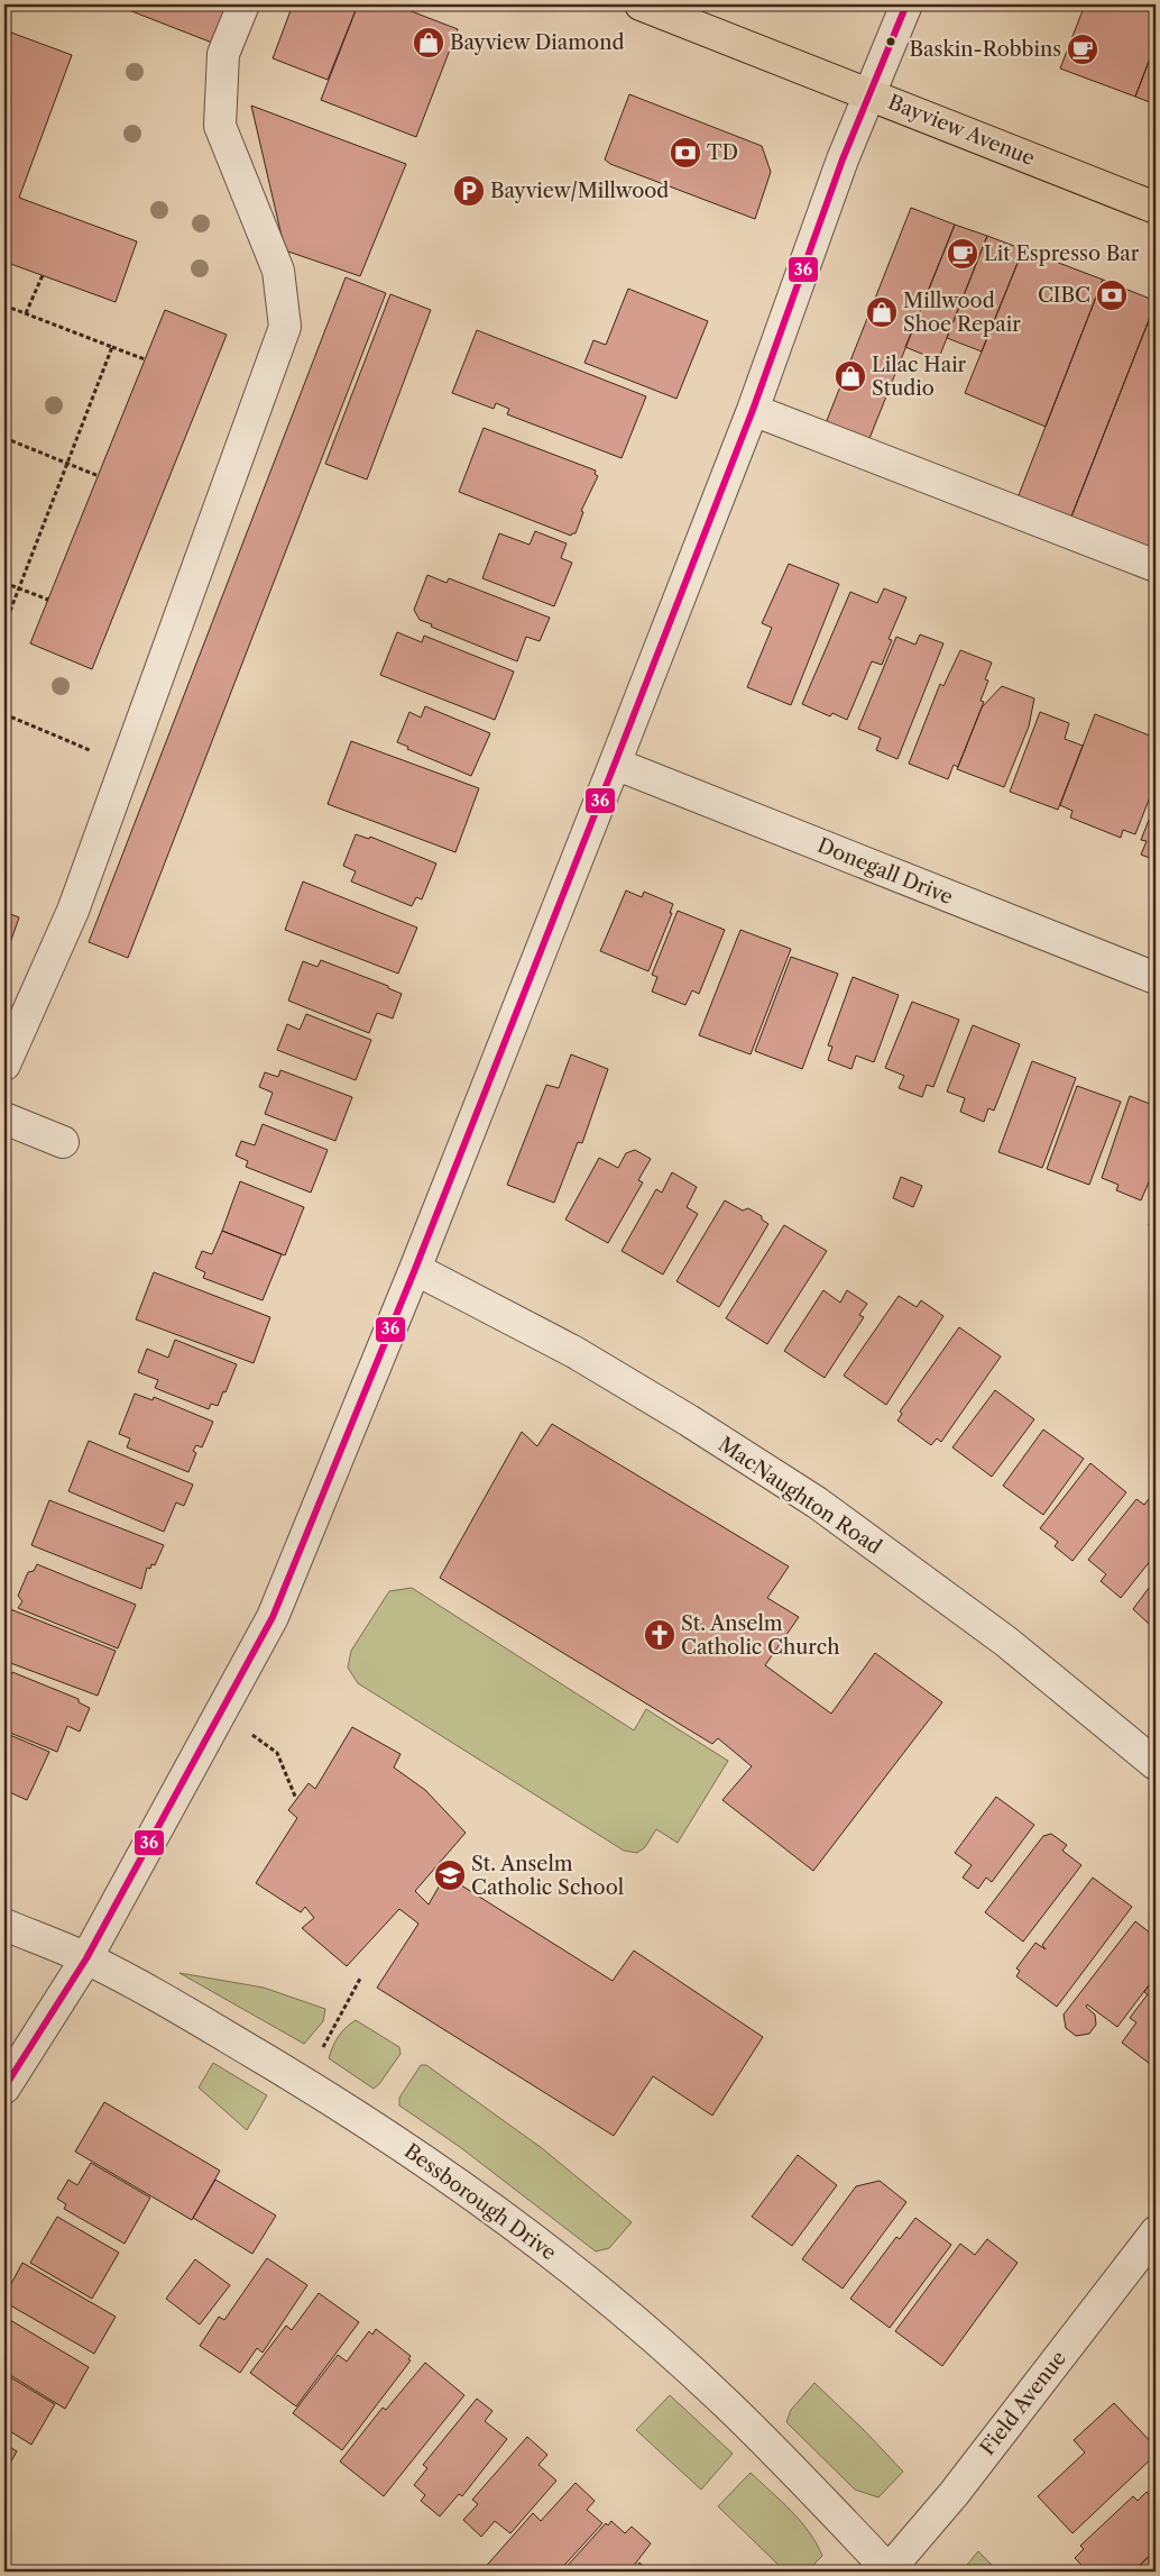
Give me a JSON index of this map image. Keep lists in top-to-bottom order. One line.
{"streets":{"main road":["Bayview Avenue"],"street":["Donegall Drive","MacNaughton Road","Bessborough Drive","Field Avenue"]},"crossings":[["Bessborough Drive","Field Avenue"]],"places":{"shop":["Bayview Diamond","Millwood Shoe Repair","Lilac Hair Studio"],"cafe":["Baskin-Robbins","Lit Espresso Bar"],"bank":["TD","CIBC"],"parking":["Bayview/Millwood"],"church":["St. Anselm Catholic Church"],"school or university":["St. Anselm Catholic School"]},"lines":["transit line 36"]}
